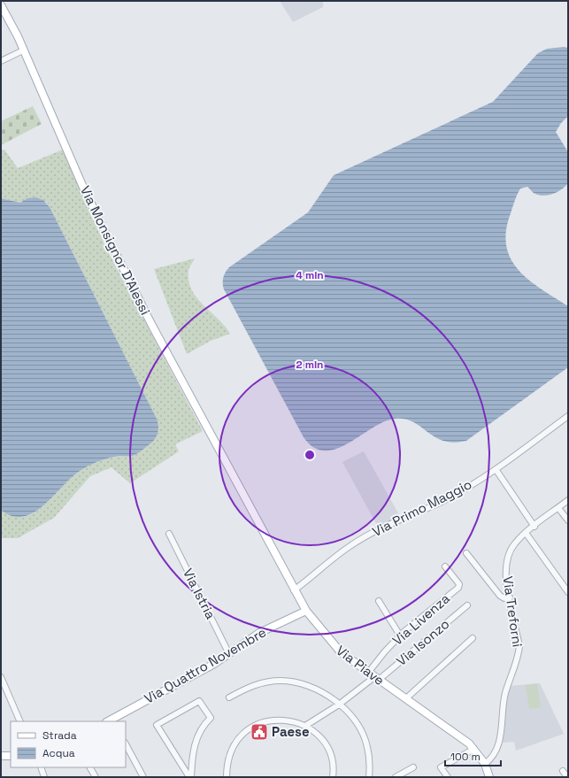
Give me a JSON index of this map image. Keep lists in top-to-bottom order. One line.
{"streets":{"main road":["Via Monsignor D'Alessi","Via Quattro Novembre","Via Piave"],"street":["Via Primo Maggio","Via Istria","Via Treforni","Via Livenza","Via Isonzo"]},"crossings":[["Via Monsignor D'Alessi","Via Piave"],["Via Primo Maggio","Via Piave"],["Via Istria","Via Quattro Novembre"],["Via Treforni","Via Piave"],["Via Livenza","Via Isonzo"],["Via Livenza","Via Piave"],["Via Isonzo","Via Piave"],["Via Quattro Novembre","Via Piave"]],"places":{"public building":["Paese"]},"legend":["Strada","Acqua"],"scale_bar":"100 m","rings":["4 min","2 min"]}
